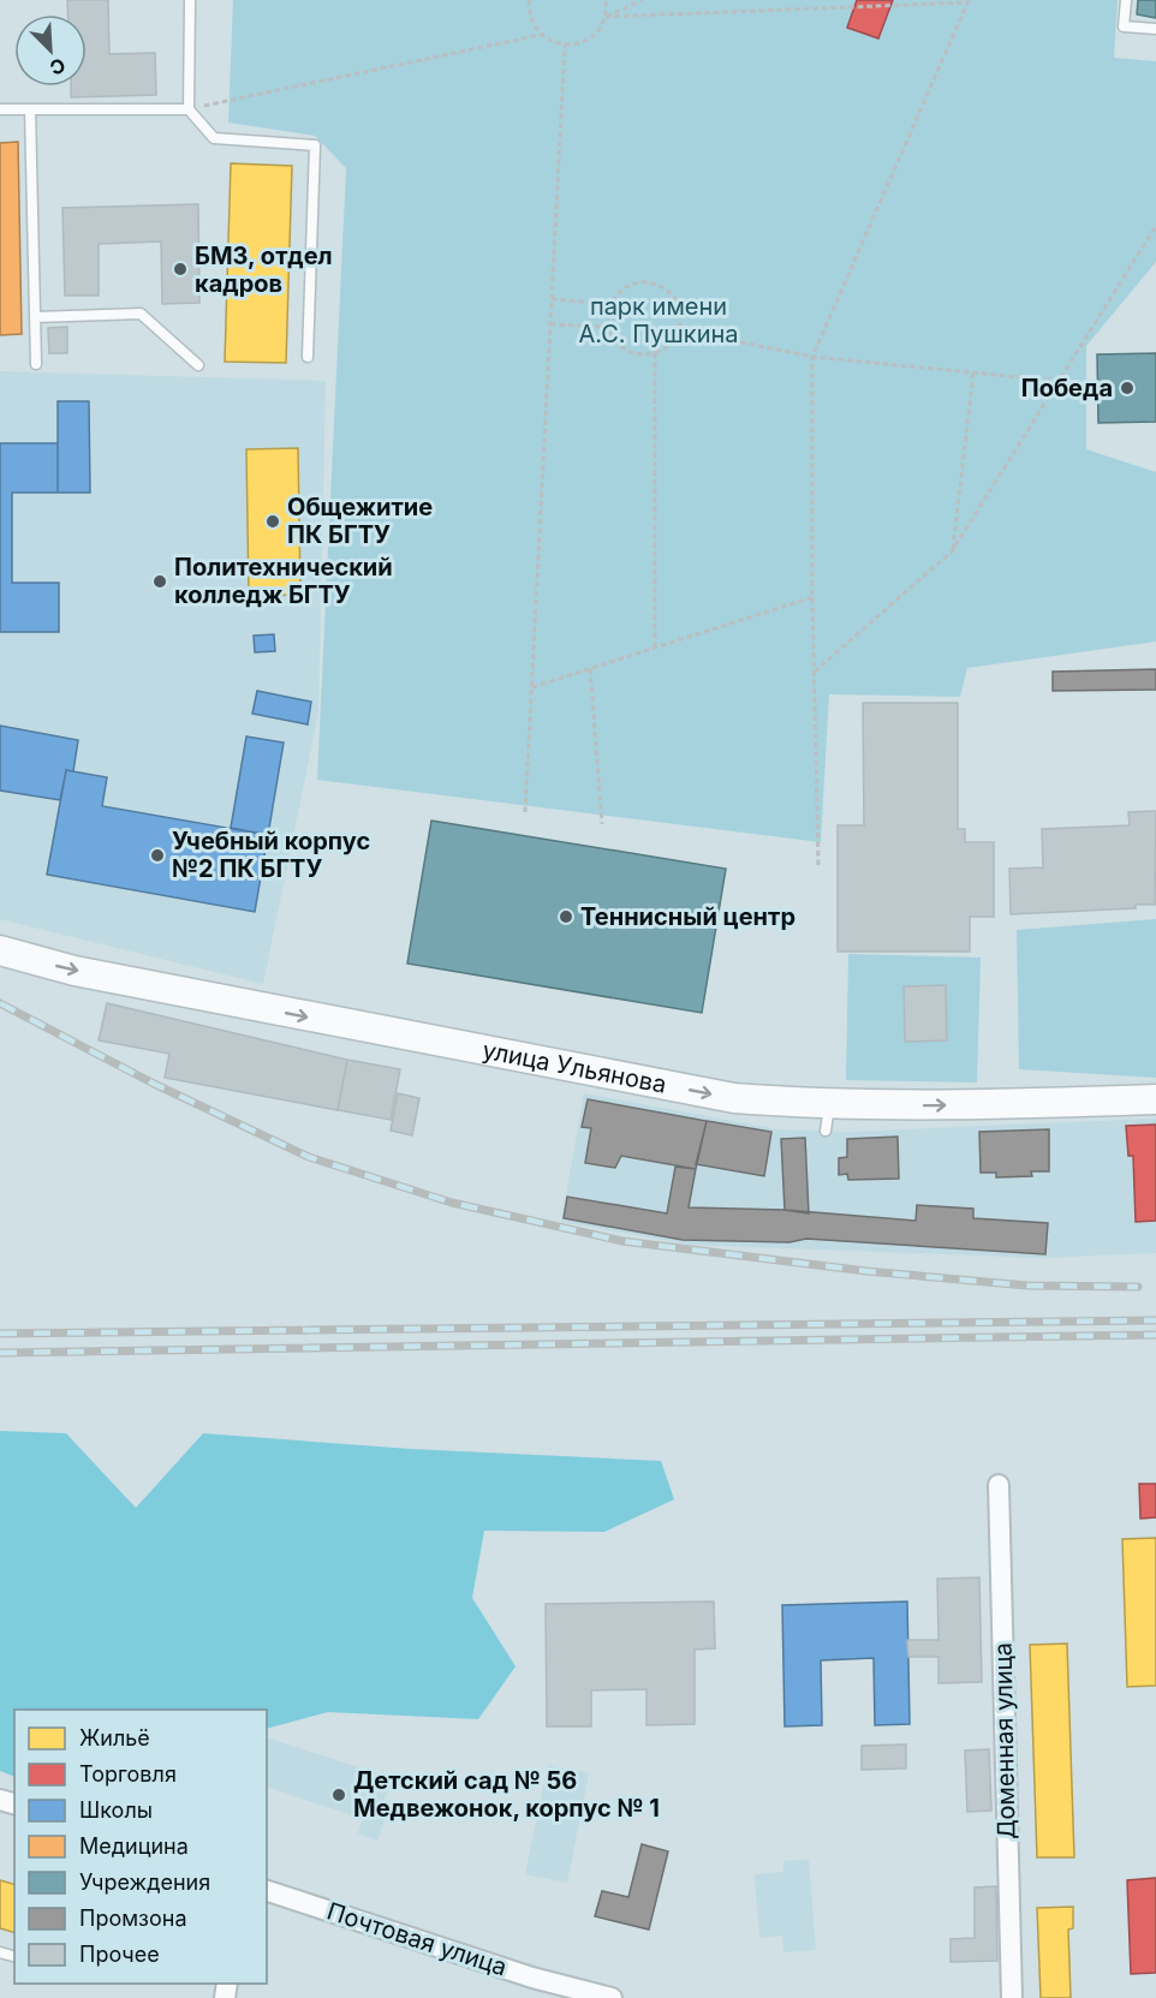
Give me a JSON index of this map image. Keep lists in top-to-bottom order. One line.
{"streets":{"main road":["улица Ульянова"],"street":["Доменная улица","Почтовая улица"]},"one_way":["улица Ульянова"],"parks":["парк имени А.С. Пушкина"],"places":["БМЗ, отдел кадров","Победа","Общежитие ПК БГТУ","Политехнический колледж БГТУ","Учебный корпус №2 ПК БГТУ","Теннисный центр","Детский сад № 56 Медвежонок, корпус № 1"],"legend":["Жильё","Торговля","Школы","Медицина","Учреждения","Промзона","Прочее"],"north":"bottom right"}
